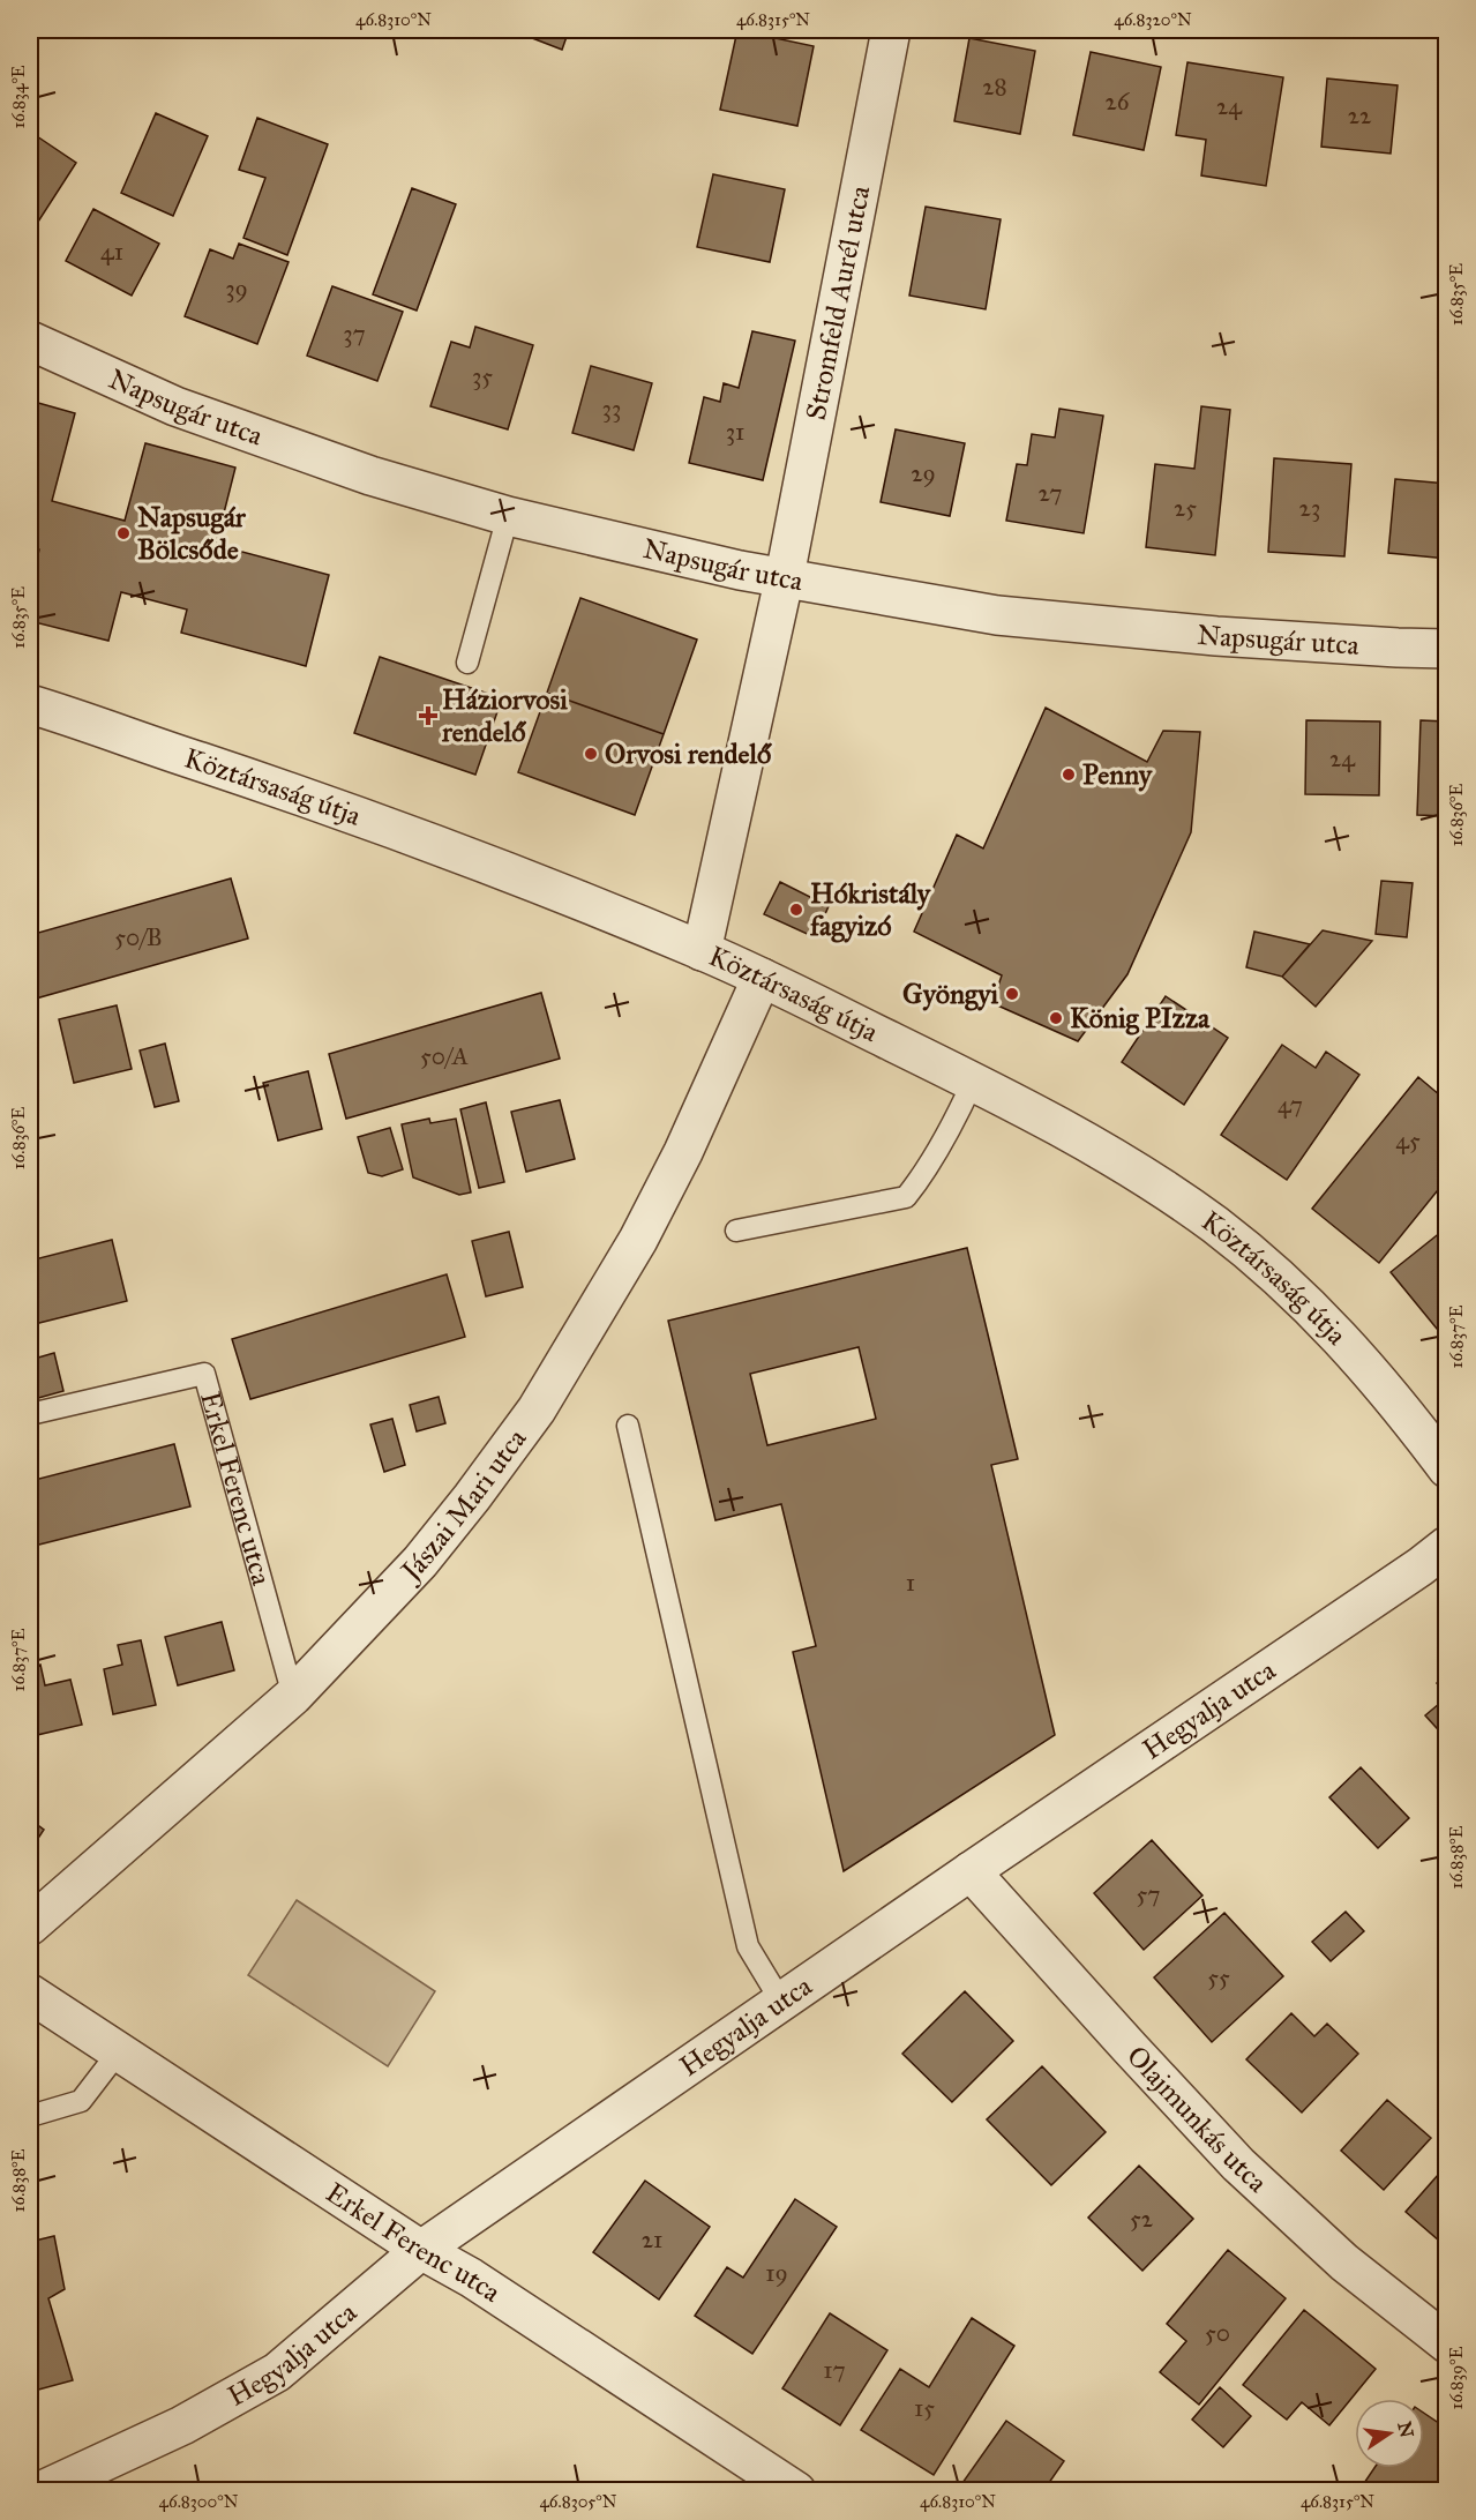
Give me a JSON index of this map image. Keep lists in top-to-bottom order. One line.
{"streets":{"street":["Stromfeld Aurél utca","Napsugár utca","Köztársaság útja","Erkel Ferenc utca","Jászai Mari utca","Hegyalja utca","Olajmunkás utca"]},"crossings":[["Stromfeld Aurél utca","Napsugár utca"],["Stromfeld Aurél utca","Köztársaság útja"],["Köztársaság útja","Jászai Mari utca"],["Erkel Ferenc utca","Jászai Mari utca"],["Erkel Ferenc utca","Hegyalja utca"],["Hegyalja utca","Olajmunkás utca"]],"places":{"other":["Napsugár Bölcsőde","Orvosi rendelő","Penny","Hókristály fagyizó","Gyöngyi","König PIzza"],"health":["Háziorvosi rendelő"]},"house_numbers":["28","26","24","22","41","39","37","35","33","31","29","27","25","23","24","50/B","50/A","47","45","1","57","55","52","21","19","50","17","15"],"north":"right","coordinates":["46.8310°N","46.8315°N","46.8320°N","16.834°E","16.835°E","16.836°E","16.837°E","16.838°E","16.839°E","46.8300°N","46.8305°N"]}
